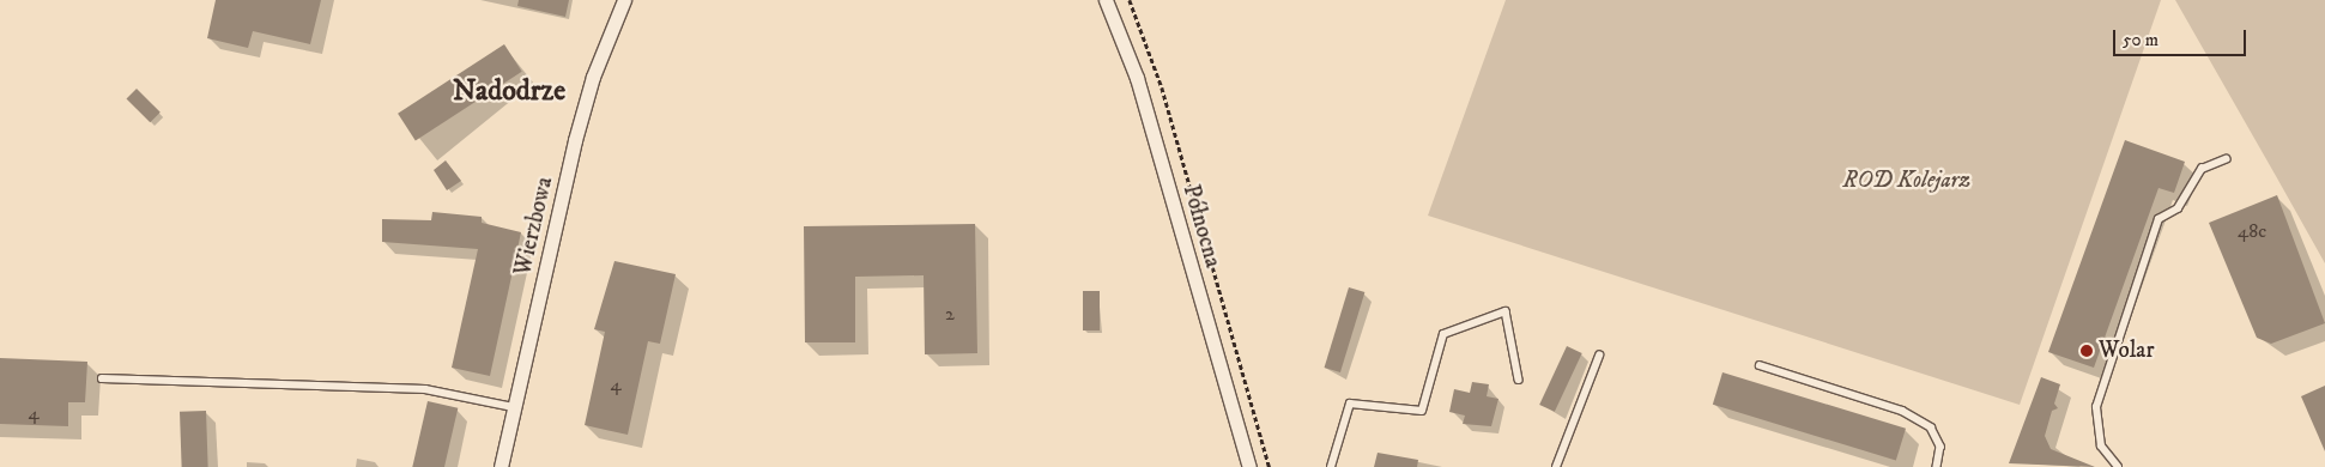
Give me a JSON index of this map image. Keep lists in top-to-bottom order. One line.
{"streets":{"street":["Wierzbowa","Północna"]},"districts":["Nadodrze"],"parks":["ROD Kolejarz"],"places":["Wolar"],"house_numbers":["48c","2","4","4"],"scale_bar":"50 m"}
